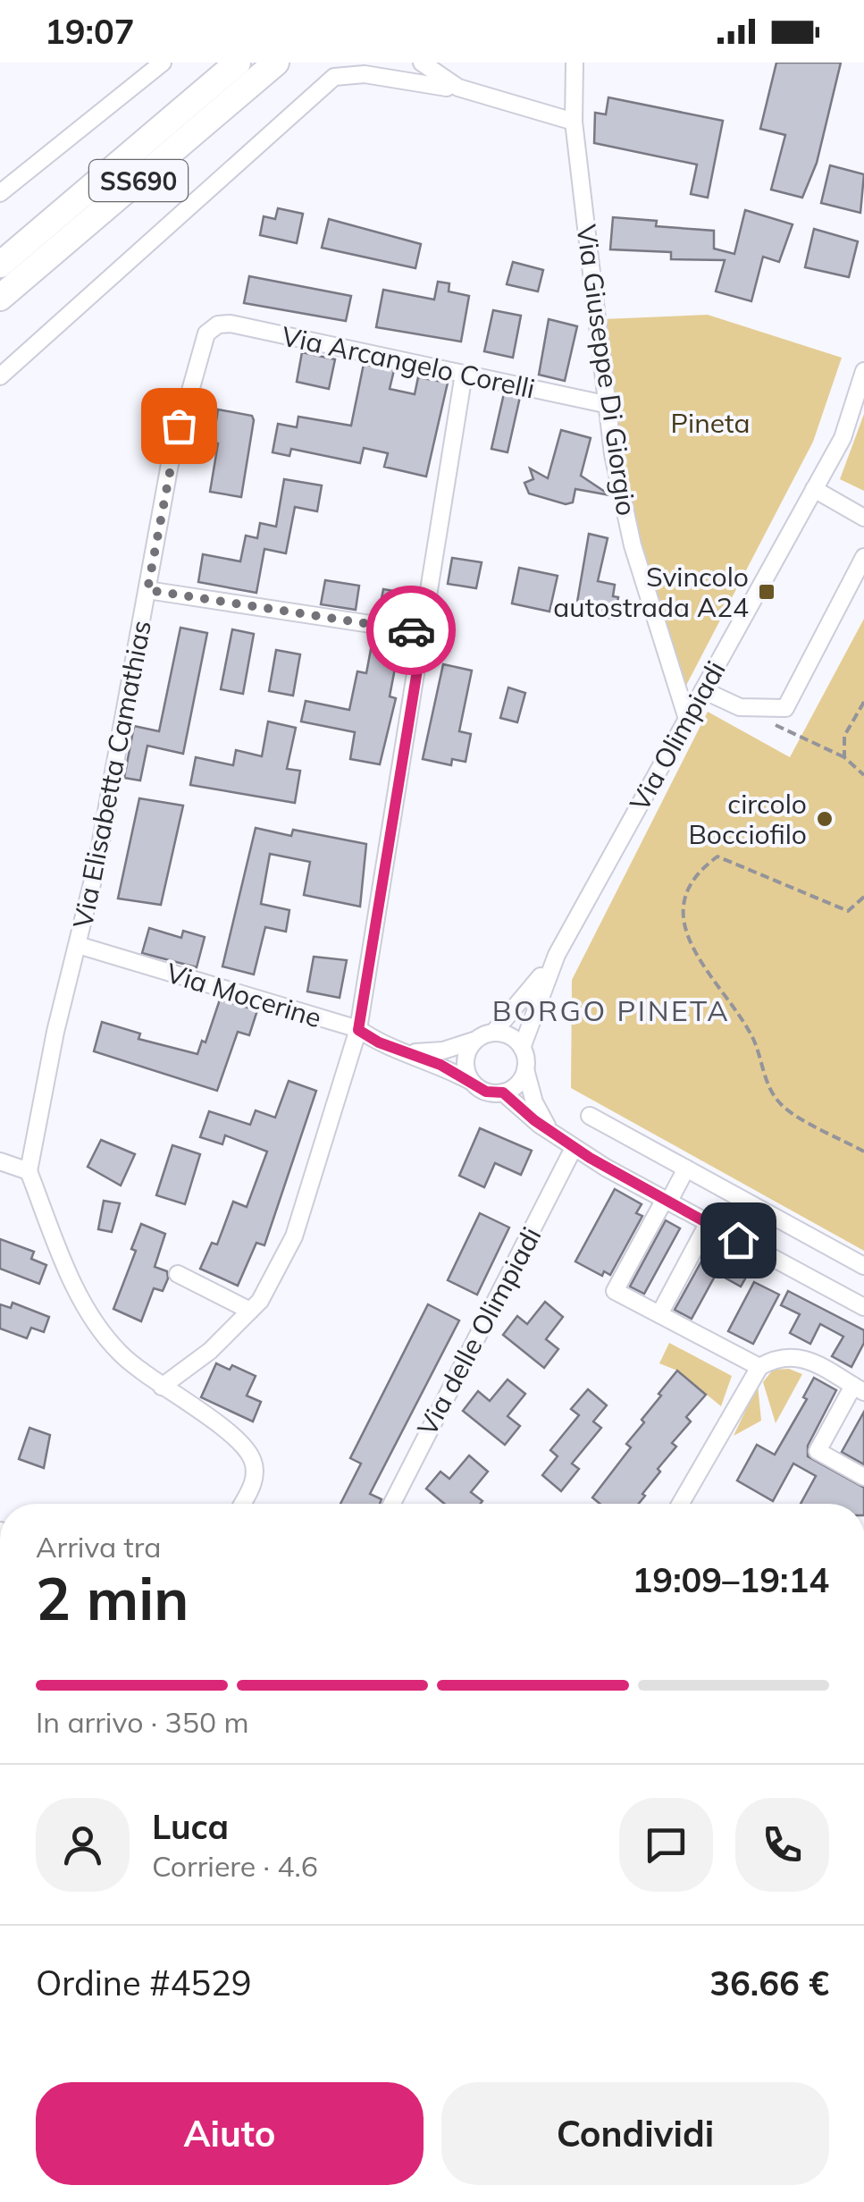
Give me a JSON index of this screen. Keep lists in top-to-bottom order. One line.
{"streets":{"highway":["SS690"],"street":["Via Arcangelo Corelli","Via Giuseppe Di Giorgio","Via Olimpiadi","Via Elisabetta Camathias","Via Mocerine","Via delle Olimpiadi"]},"crossings":[["Via Arcangelo Corelli","Via Giuseppe Di Giorgio"],["Via Arcangelo Corelli","Via Elisabetta Camathias"],["Via Giuseppe Di Giorgio","Via Olimpiadi"],["Via Olimpiadi","Via Mocerine"],["Via Elisabetta Camathias","Via Mocerine"]],"districts":["BORGO PINETA"],"parks":["Pineta"],"places":{"transit":["Svincolo autostrada A24"],"other":["circolo Bocciofilo"]},"page":{"status":"19:07","heading":["2 min","Arriva tra","19:09–19:14"],"panel":["Luca","Corriere · 4.6","Ordine #4529","36.66 €"],"bar":"In arrivo · 350 m","buttons":["Aiuto","Condividi"]}}
